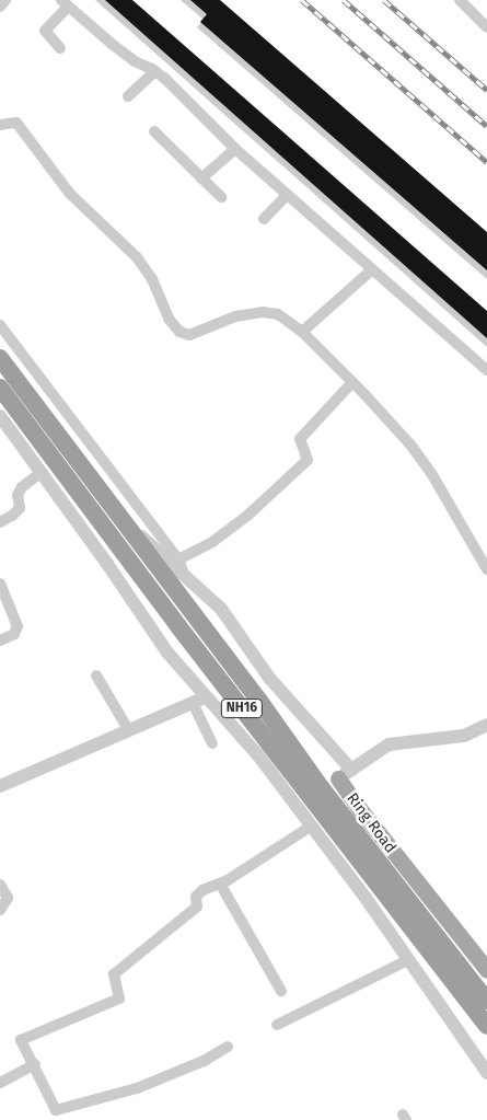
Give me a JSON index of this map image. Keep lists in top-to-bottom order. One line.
{"streets":{"highway":["NH16"],"main road":["Ring Road"]}}
